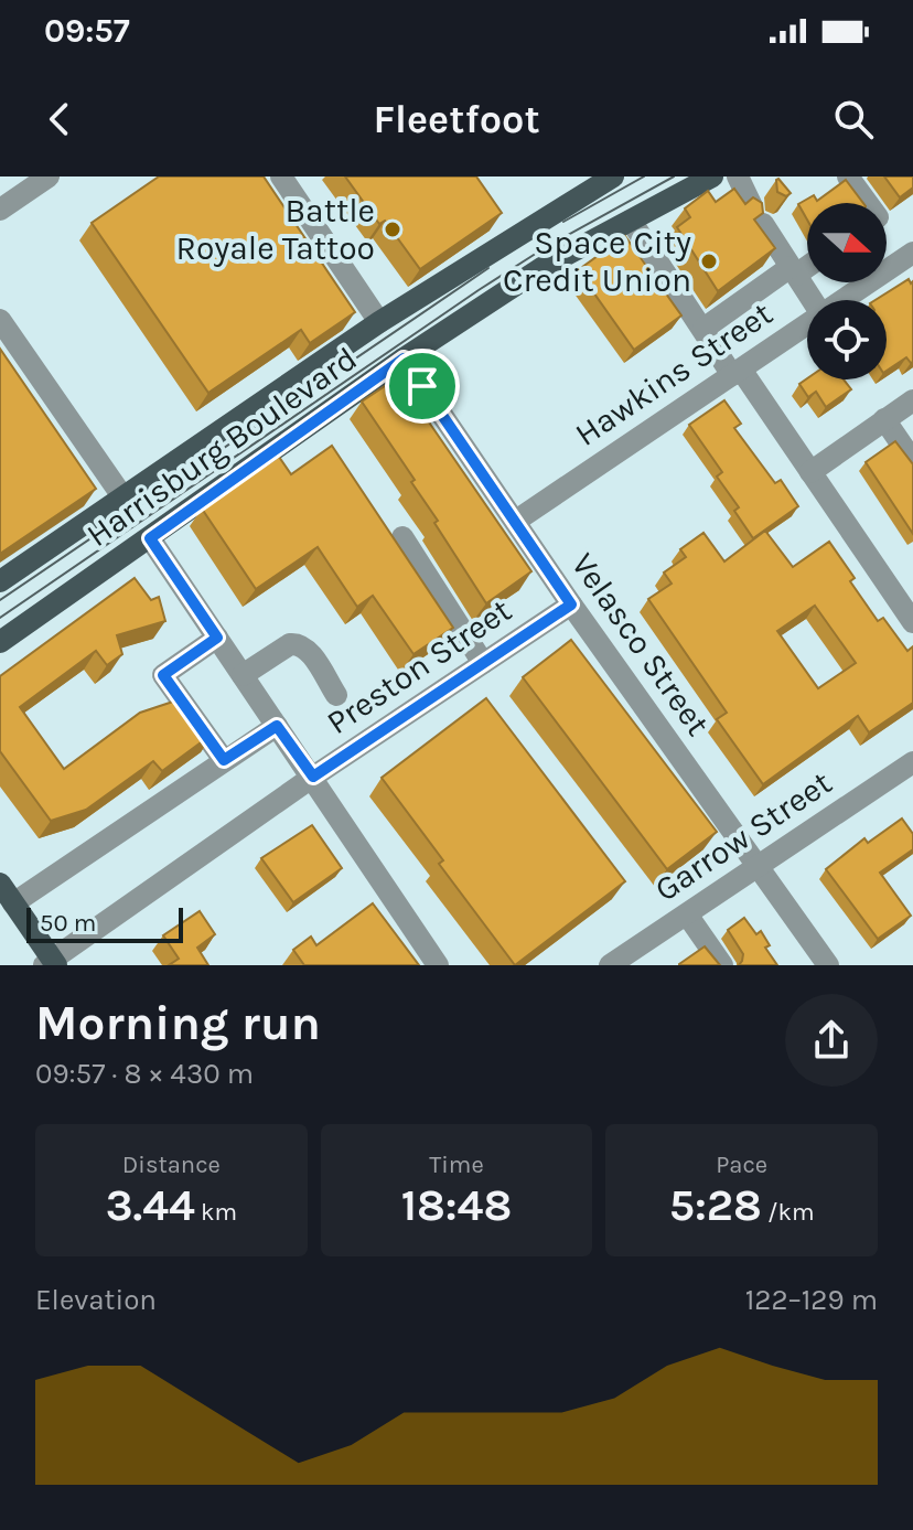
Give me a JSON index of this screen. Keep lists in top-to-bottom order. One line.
{"streets":{"main road":["Harrisburg Boulevard"],"street":["Hawkins Street","Velasco Street","Preston Street","Garrow Street"]},"crossings":[["Hawkins Street","Velasco Street"],["Harrisburg Boulevard","Velasco Street"],["Velasco Street","Preston Street"],["Velasco Street","Garrow Street"]],"places":["Battle Royale Tattoo","Space City Credit Union"],"scale_bar":"50 m","north":"right","page":{"status":"09:57","header":"Fleetfoot","scale":"50 m","heading":["Morning run","09:57 · 8 × 430 m"],"stats":[["Distance","3.44 km"],["Time","18:48"],["Pace","5:28 /km"]],"chart":["Elevation","122–129 m"]}}
